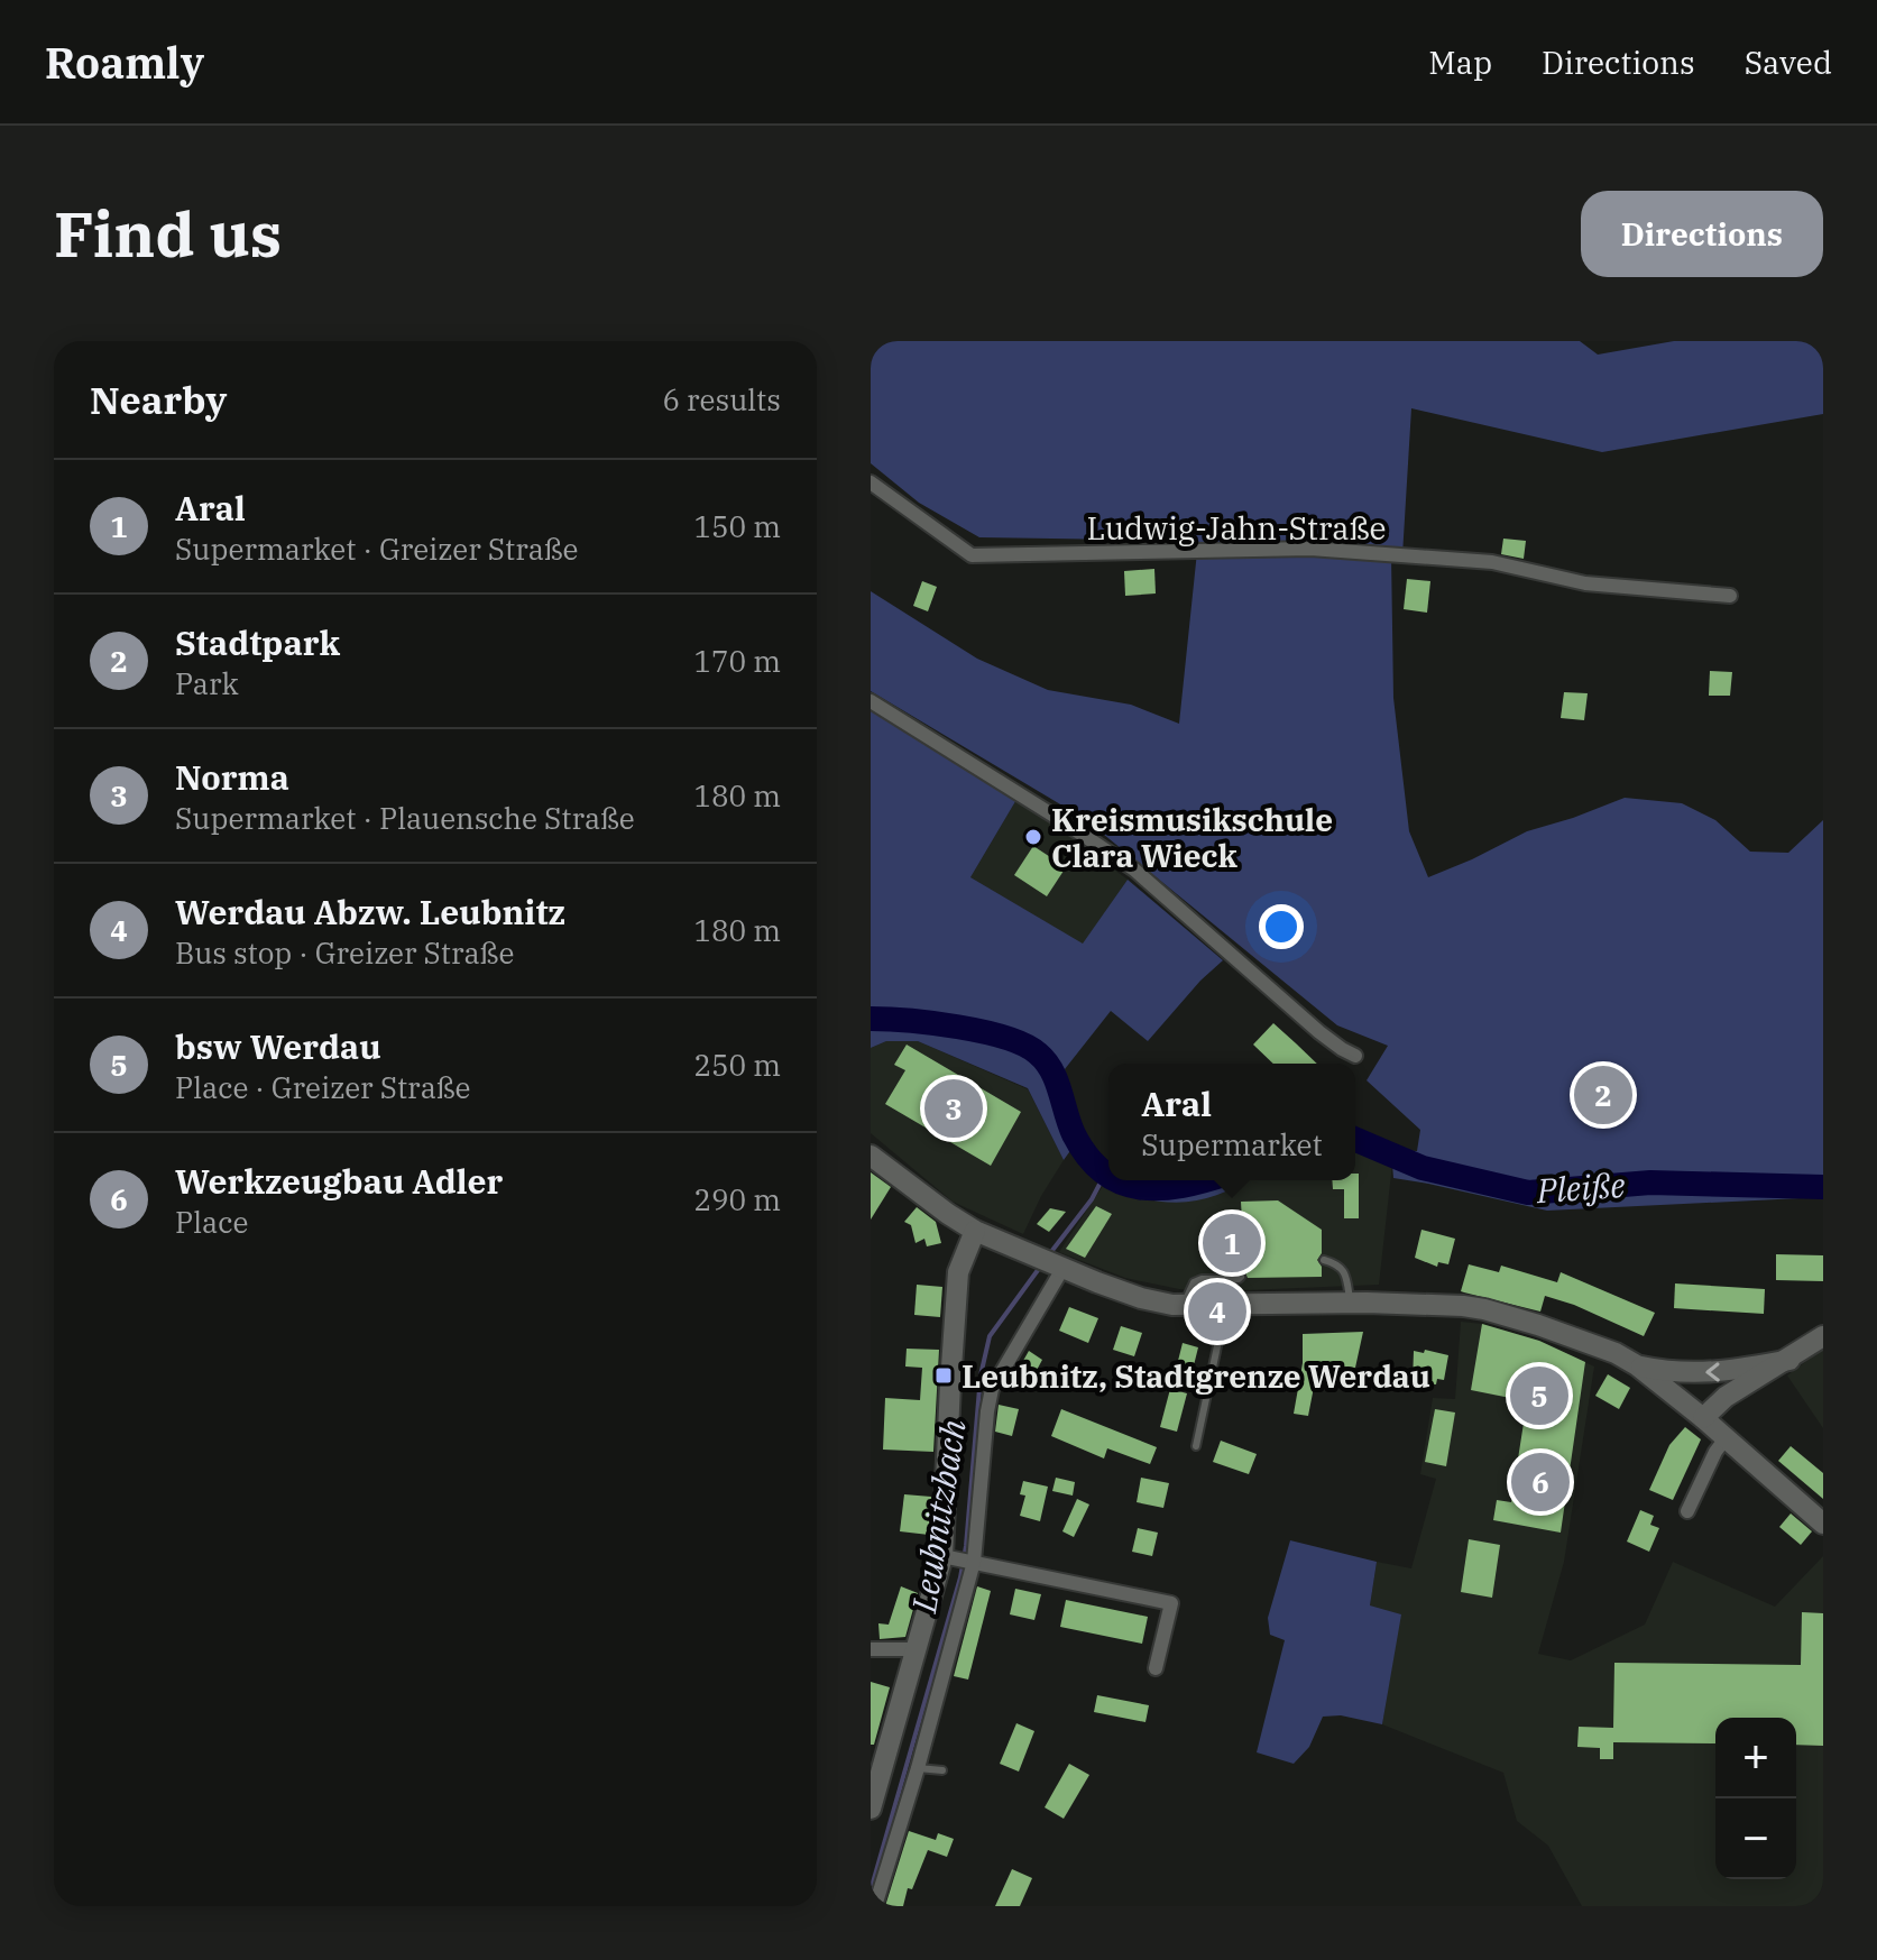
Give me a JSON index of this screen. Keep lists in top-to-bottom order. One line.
{"streets":{"street":["Ludwig-Jahn-Straße"]},"water":["Pleiße","Leubnitzbach"],"places":{"other":["Kreismusikschule Clara Wieck"],"transit":["Leubnitz, Stadtgrenze Werdau"]},"page":{"header":"Roamly","nav":["Map","Directions","Saved"],"buttons":"Directions","title":"Find us","heading":["Nearby","6 results"],"list":[{"mark":"1","name":"Aral","note":"Supermarket · Greizer Straße","value":"150 m"},{"mark":"2","name":"Stadtpark","note":"Park","value":"170 m"},{"mark":"3","name":"Norma","note":"Supermarket · Plauensche Straße","value":"180 m"},{"mark":"4","name":"Werdau Abzw. Leubnitz","note":"Bus stop · Greizer Straße","value":"180 m"},{"mark":"5","name":"bsw Werdau","note":"Place · Greizer Straße","value":"250 m"},{"mark":"6","name":"Werkzeugbau Adler","note":"Place","value":"290 m"}],"pins":["2","3","1","4","5","6"],"popup":["Aral","Supermarket"],"map_buttons":["+","−"]}}
